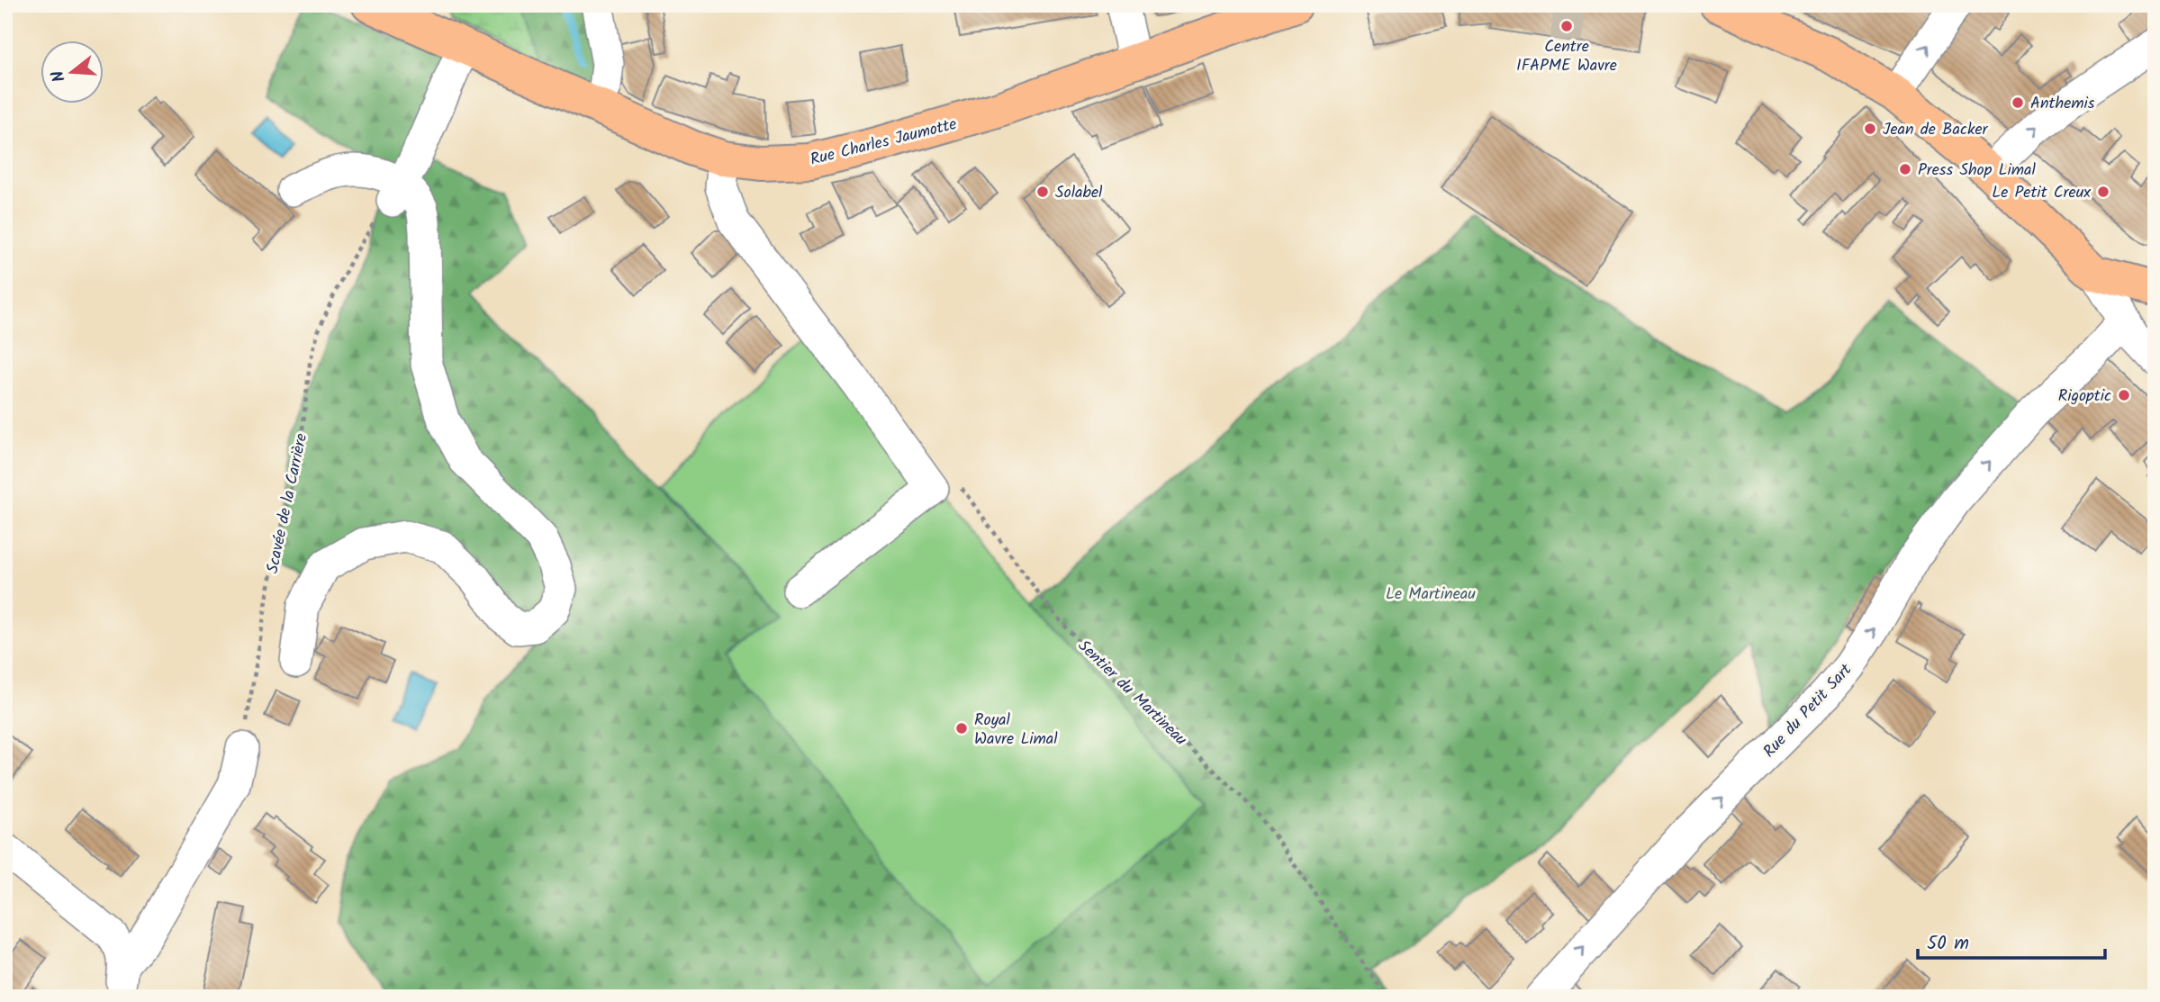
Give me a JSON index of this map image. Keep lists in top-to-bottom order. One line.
{"streets":{"main road":["Rue Charles Jaumotte"],"street":["Rue du Petit Sart"],"path":["Scavée de la Carrière","Sentier du Martineau"]},"one_way":["Rue du Petit Sart"],"parks":["Le Martineau"],"places":["Centre IFAPME Wavre","Anthemis","Jean de Backer","Press Shop Limal","Solabel","Le Petit Creux","Rigoptic","Royal Wavre Limal"],"scale_bar":"50 m","north":"left"}
